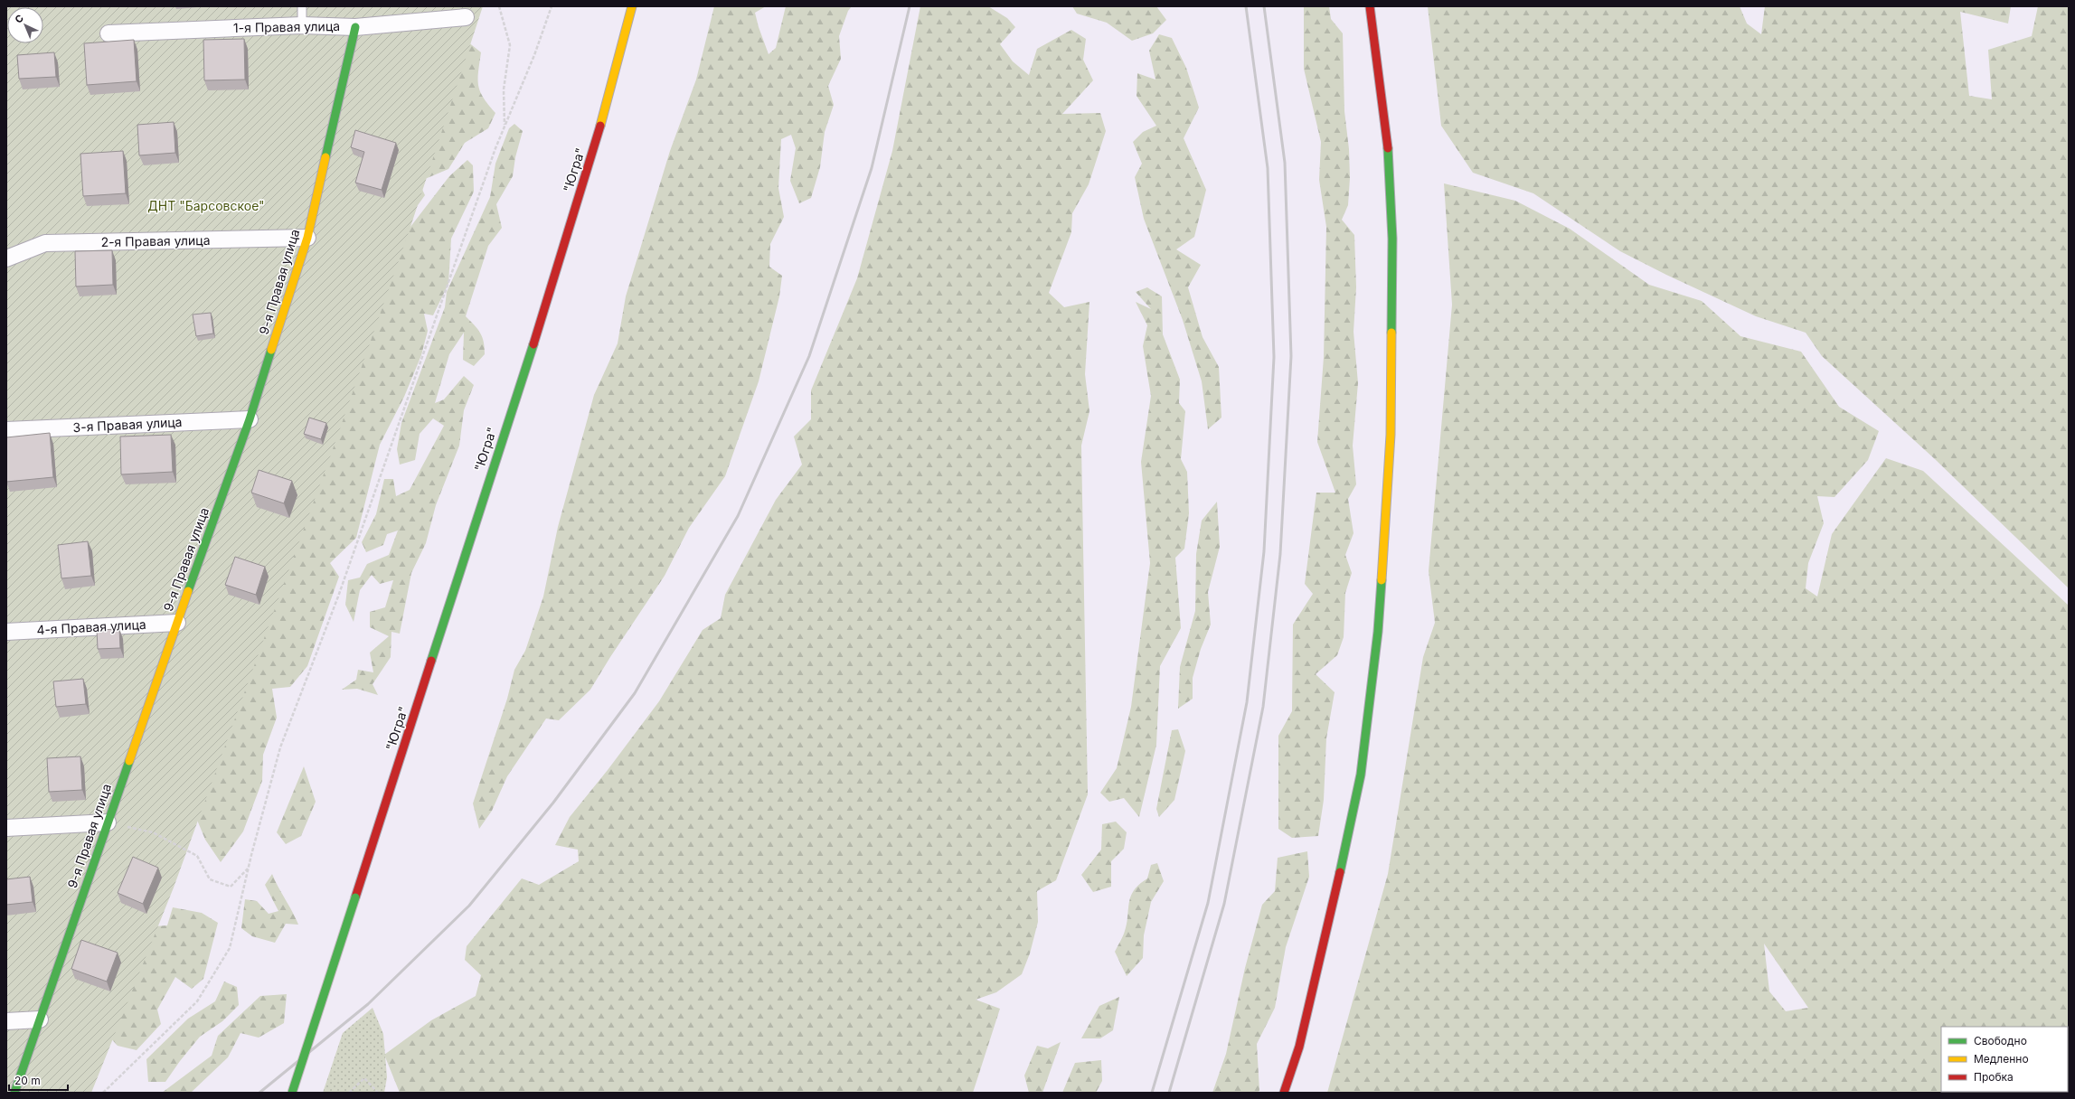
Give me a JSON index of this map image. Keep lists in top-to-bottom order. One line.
{"streets":{"main road":["\"Югра\"","9-я Правая улица"],"street":["1-я Правая улица","2-я Правая улица","3-я Правая улица","4-я Правая улица"]},"crossings":[["1-я Правая улица","9-я Правая улица"],["2-я Правая улица","9-я Правая улица"],["9-я Правая улица","3-я Правая улица"],["9-я Правая улица","4-я Правая улица"]],"parks":["ДНТ \"Барсовское\""],"legend":["Свободно","Медленно","Пробка"],"scale_bar":"20 m","north":"top left"}
